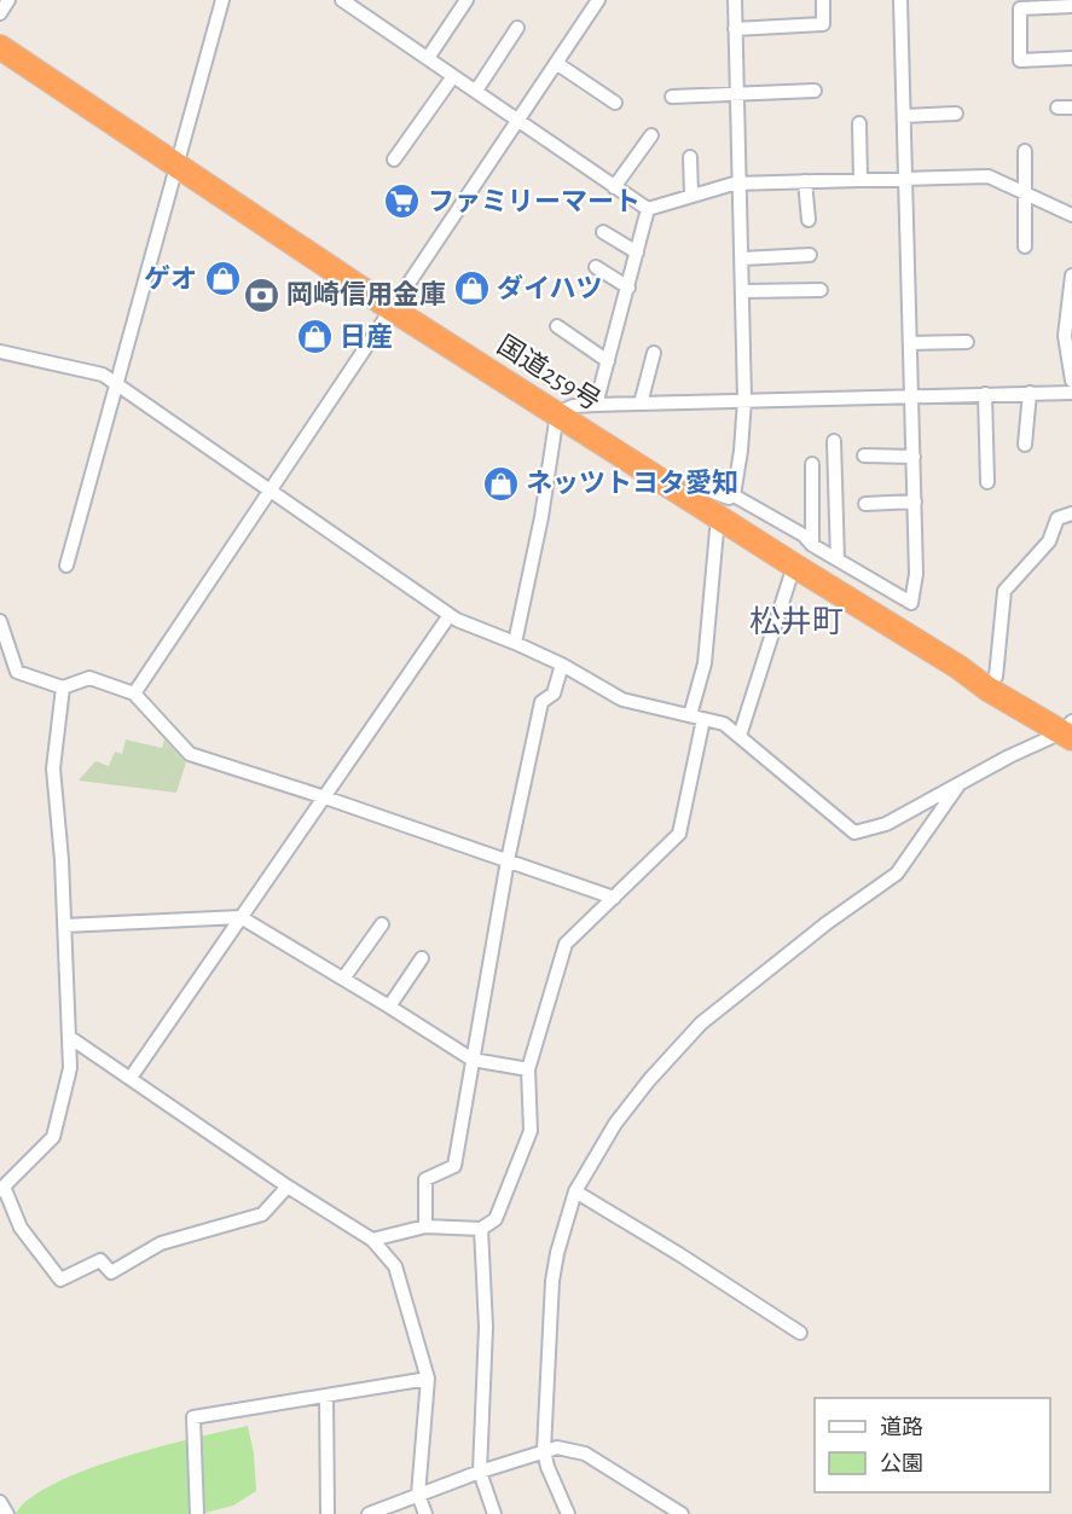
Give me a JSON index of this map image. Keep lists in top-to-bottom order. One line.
{"streets":{"highway":["国道259号"]},"districts":["松井町"],"places":{"supermarket":["ファミリーマート"],"shop":["ゲオ","ダイハツ","日産","ネッツトヨタ愛知"],"bank":["岡崎信用金庫"]},"legend":["道路","公園"]}
